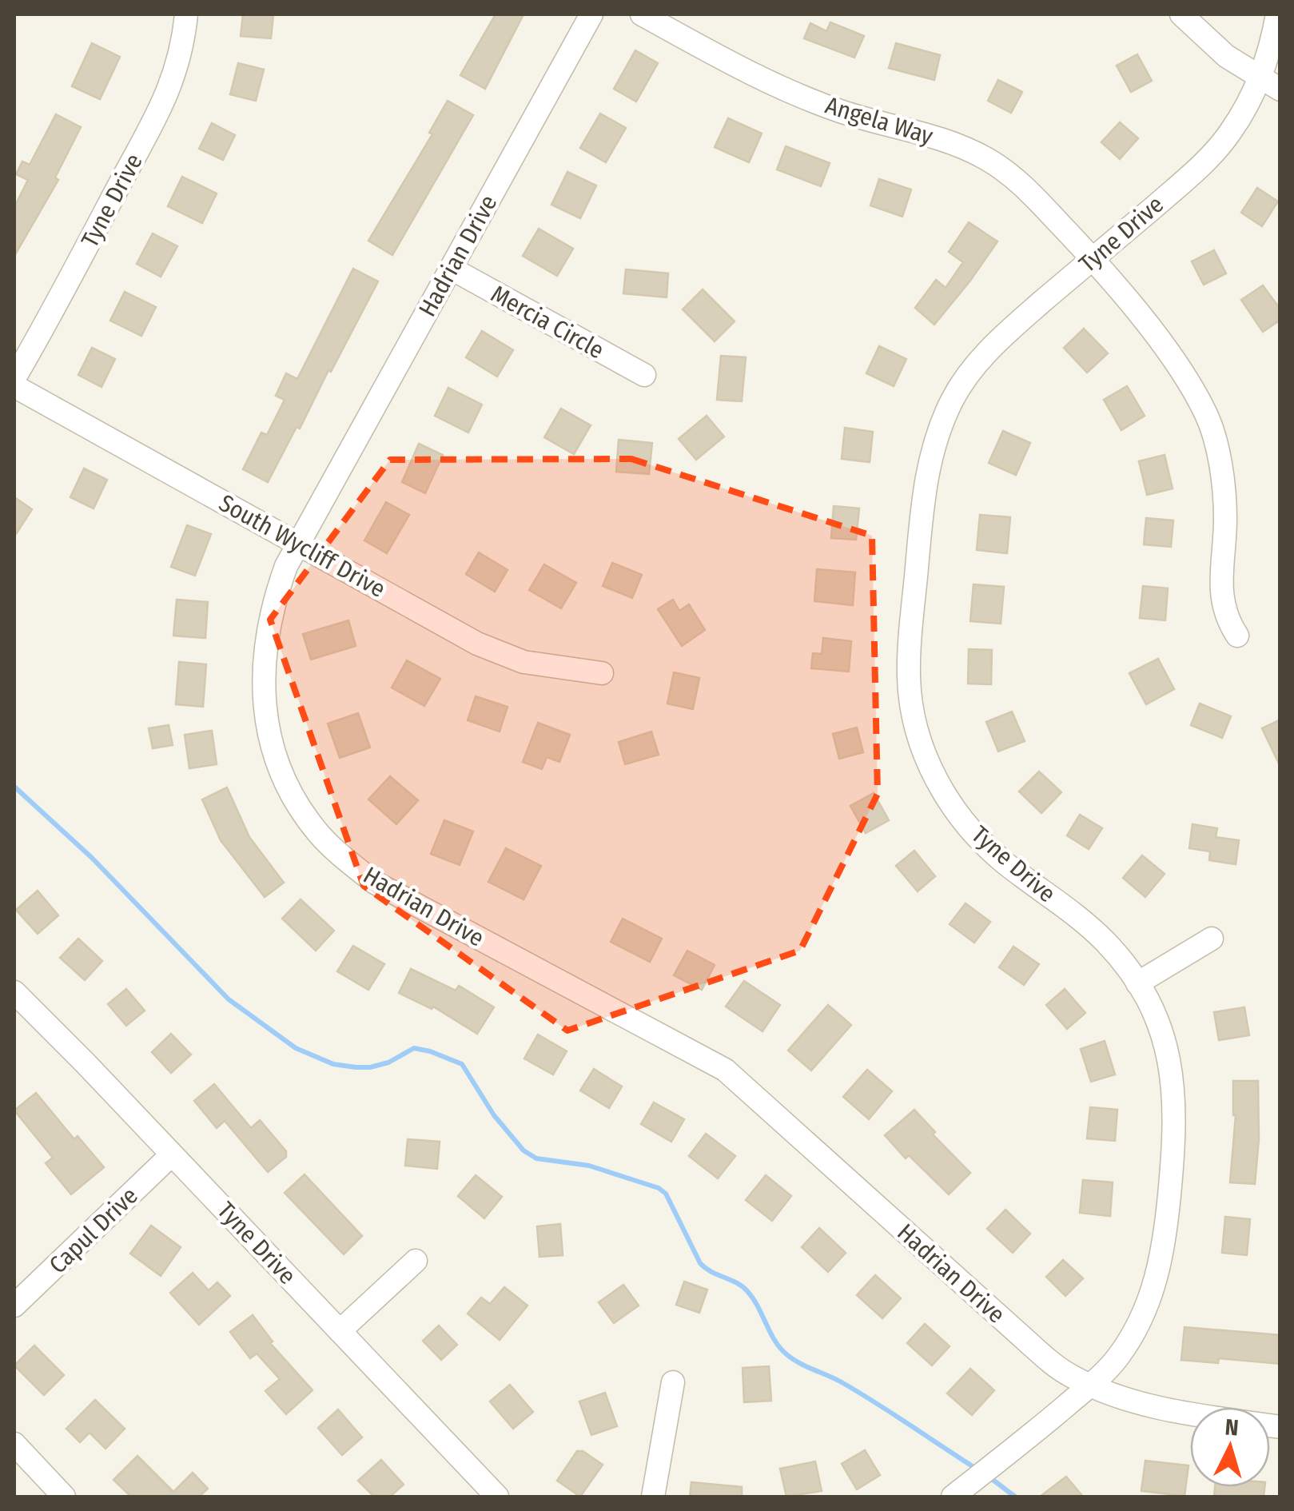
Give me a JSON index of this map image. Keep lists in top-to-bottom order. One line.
{"streets":{"street":["Angela Way","Tyne Drive","Hadrian Drive","Mercia Circle","South Wycliff Drive","Capul Drive"]},"crossings":[["Angela Way","Tyne Drive"],["Tyne Drive","Hadrian Drive"],["Tyne Drive","Capul Drive"],["Hadrian Drive","Mercia Circle"],["Hadrian Drive","South Wycliff Drive"]],"north":"top"}
